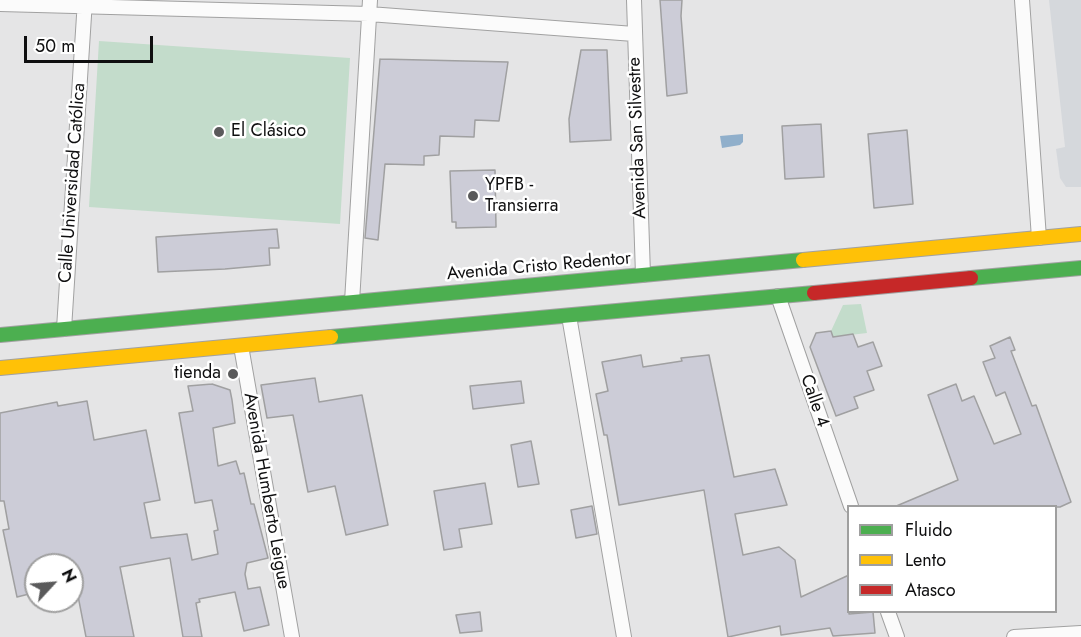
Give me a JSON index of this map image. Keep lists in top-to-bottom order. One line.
{"streets":{"highway":["Avenida Cristo Redentor"],"street":["Avenida San Silvestre","Calle Universidad Católica","Calle 4","Avenida Humberto Leigue"]},"crossings":[["Avenida San Silvestre","Avenida Cristo Redentor"],["Calle Universidad Católica","Avenida Cristo Redentor"]],"places":["El Clásico","YPFB - Transierra","tienda"],"legend":["Fluido","Lento","Atasco"],"scale_bar":"50 m","north":"top right"}
